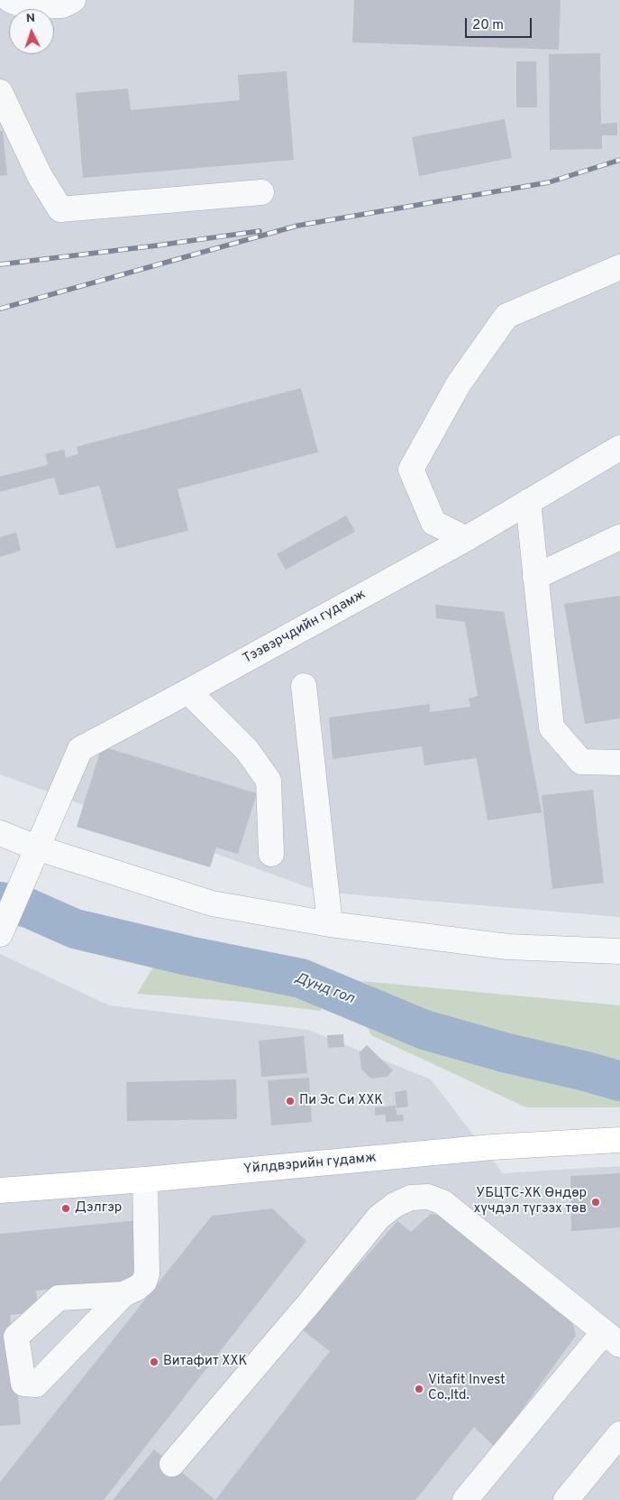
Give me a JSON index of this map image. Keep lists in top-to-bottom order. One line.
{"streets":{"main road":["Yйлдвэрийн гудамж"],"street":["Тээвэрчдийн гудамж"]},"water":["Дунд гол"],"places":["Пи Эс Си ХХК","УБЦТС-ХК Өндөр хүчдэл түгээх төв","Дэлгэр","Витафит ХХК","Vitafit Invest Co.,ltd."],"scale_bar":"20 m","north":"top"}
